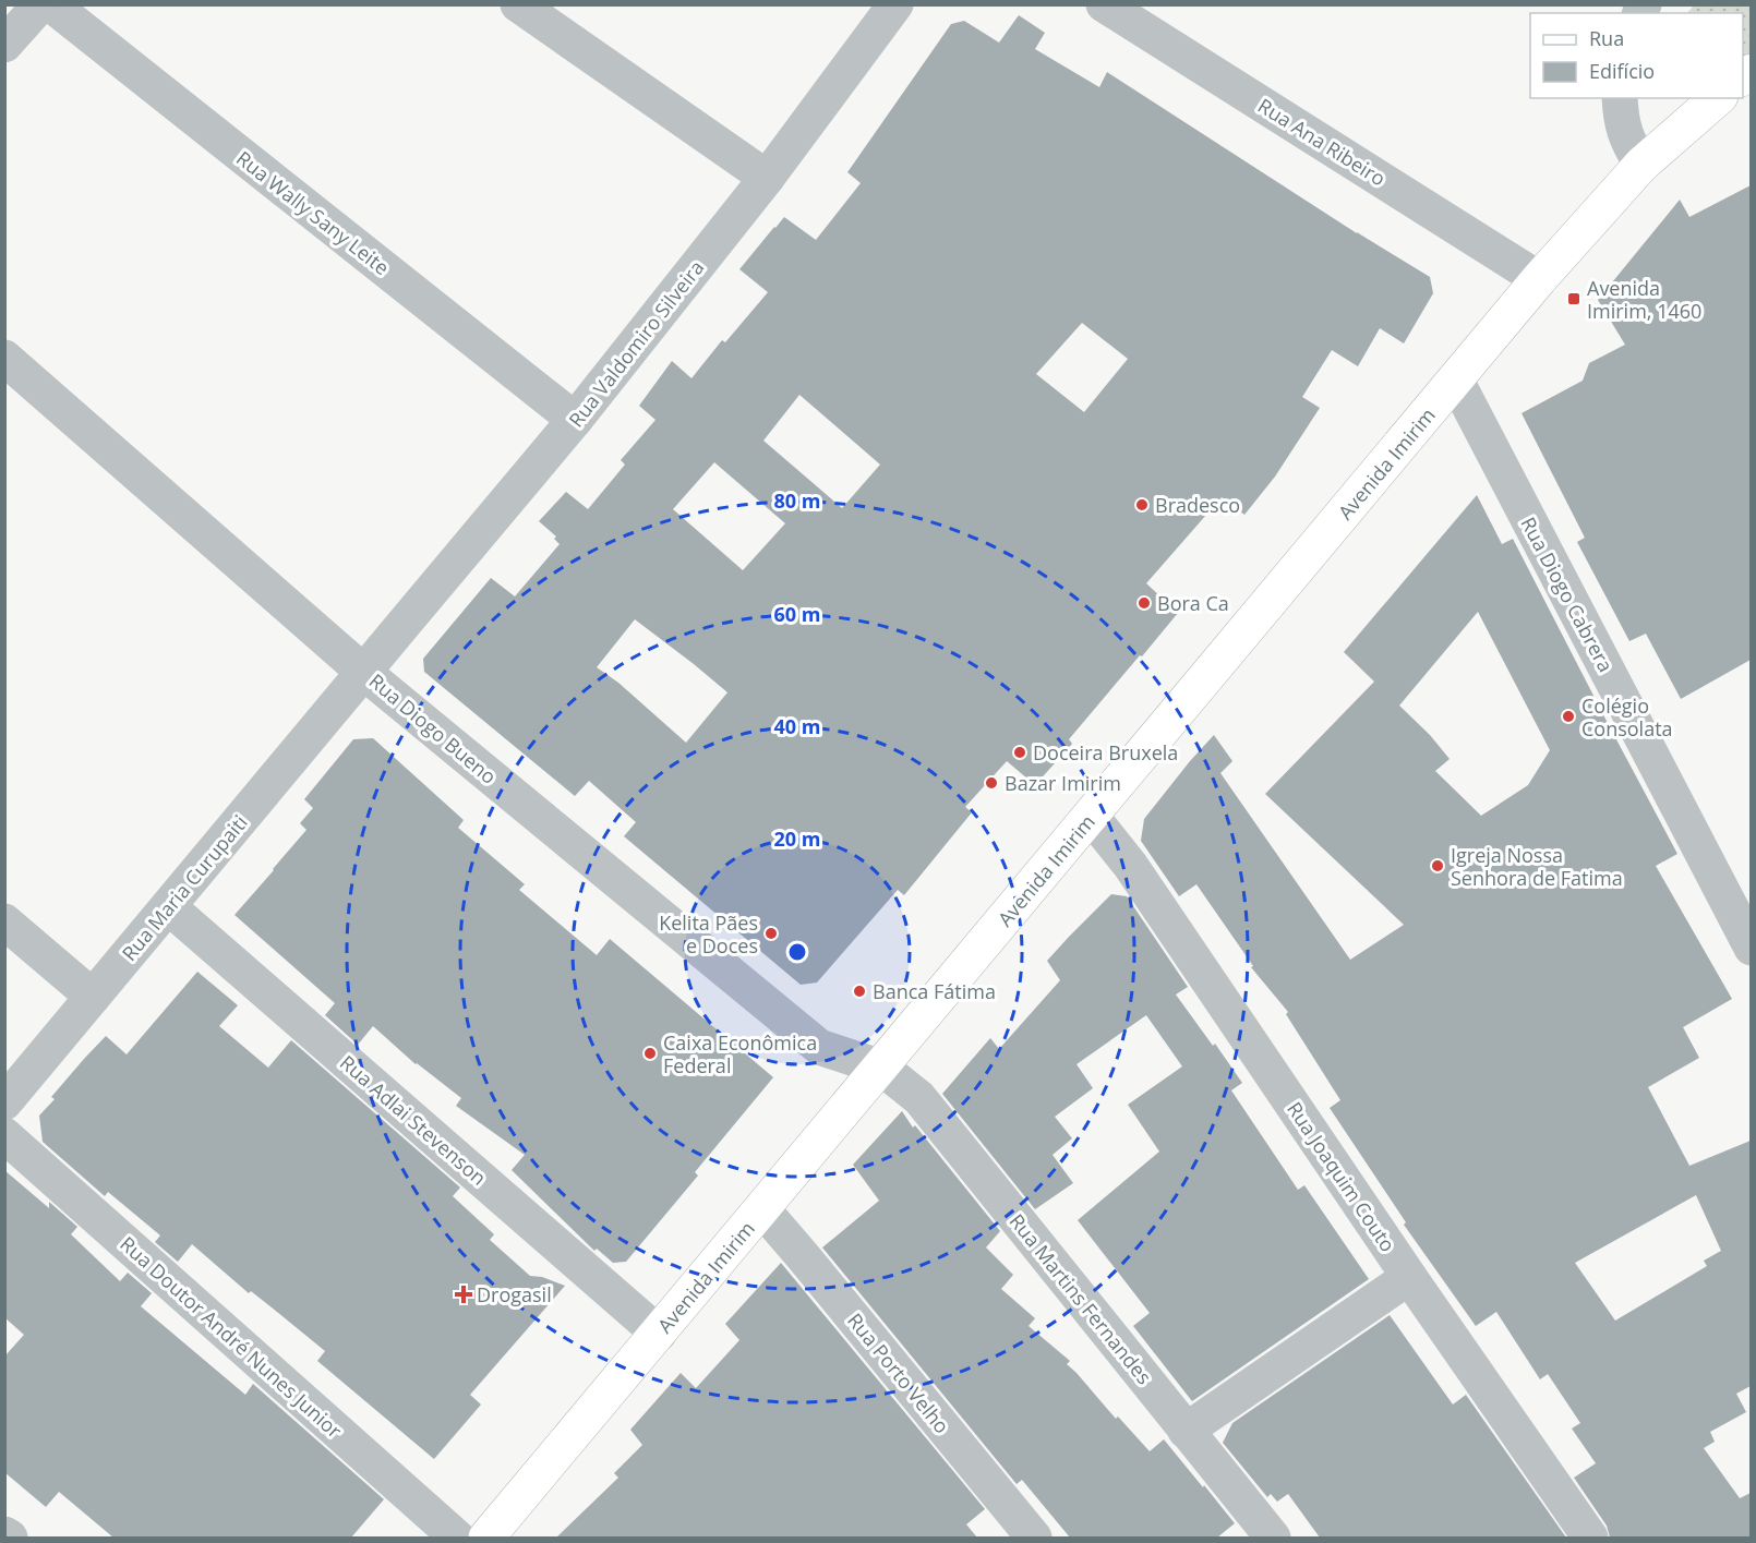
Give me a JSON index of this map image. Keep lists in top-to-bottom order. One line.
{"streets":{"main road":["Avenida Imirim"],"street":["Rua Ana Ribeiro","Rua Wally Sany Leite","Rua Valdomiro Silveira","Rua Diogo Cabrera","Rua Diogo Bueno","Rua Maria Curupaiti","Rua Adlai Stevenson","Rua Joaquim Couto","Rua Martins Fernandes","Rua Doutor André Nunes Junior","Rua Porto Velho"]},"crossings":[["Rua Ana Ribeiro","Avenida Imirim"],["Rua Wally Sany Leite","Rua Valdomiro Silveira"],["Rua Valdomiro Silveira","Rua Diogo Bueno"],["Rua Valdomiro Silveira","Rua Maria Curupaiti"],["Avenida Imirim","Rua Diogo Cabrera"],["Avenida Imirim","Rua Diogo Bueno"],["Avenida Imirim","Rua Adlai Stevenson"],["Avenida Imirim","Rua Joaquim Couto"],["Avenida Imirim","Rua Martins Fernandes"],["Avenida Imirim","Rua Porto Velho"],["Rua Diogo Bueno","Rua Maria Curupaiti"],["Rua Diogo Bueno","Rua Martins Fernandes"],["Rua Maria Curupaiti","Rua Adlai Stevenson"]],"places":{"transit":["Avenida Imirim, 1460"],"other":["Bradesco","Bora Ca","Colégio Consolata","Doceira Bruxela","Bazar Imirim","Igreja Nossa Senhora de Fatima","Kelita Pães e Doces","Banca Fátima","Caixa Econômica Federal"],"health":["Drogasil"]},"legend":["Rua","Edifício"],"rings":["80 m","60 m","40 m","20 m"]}
